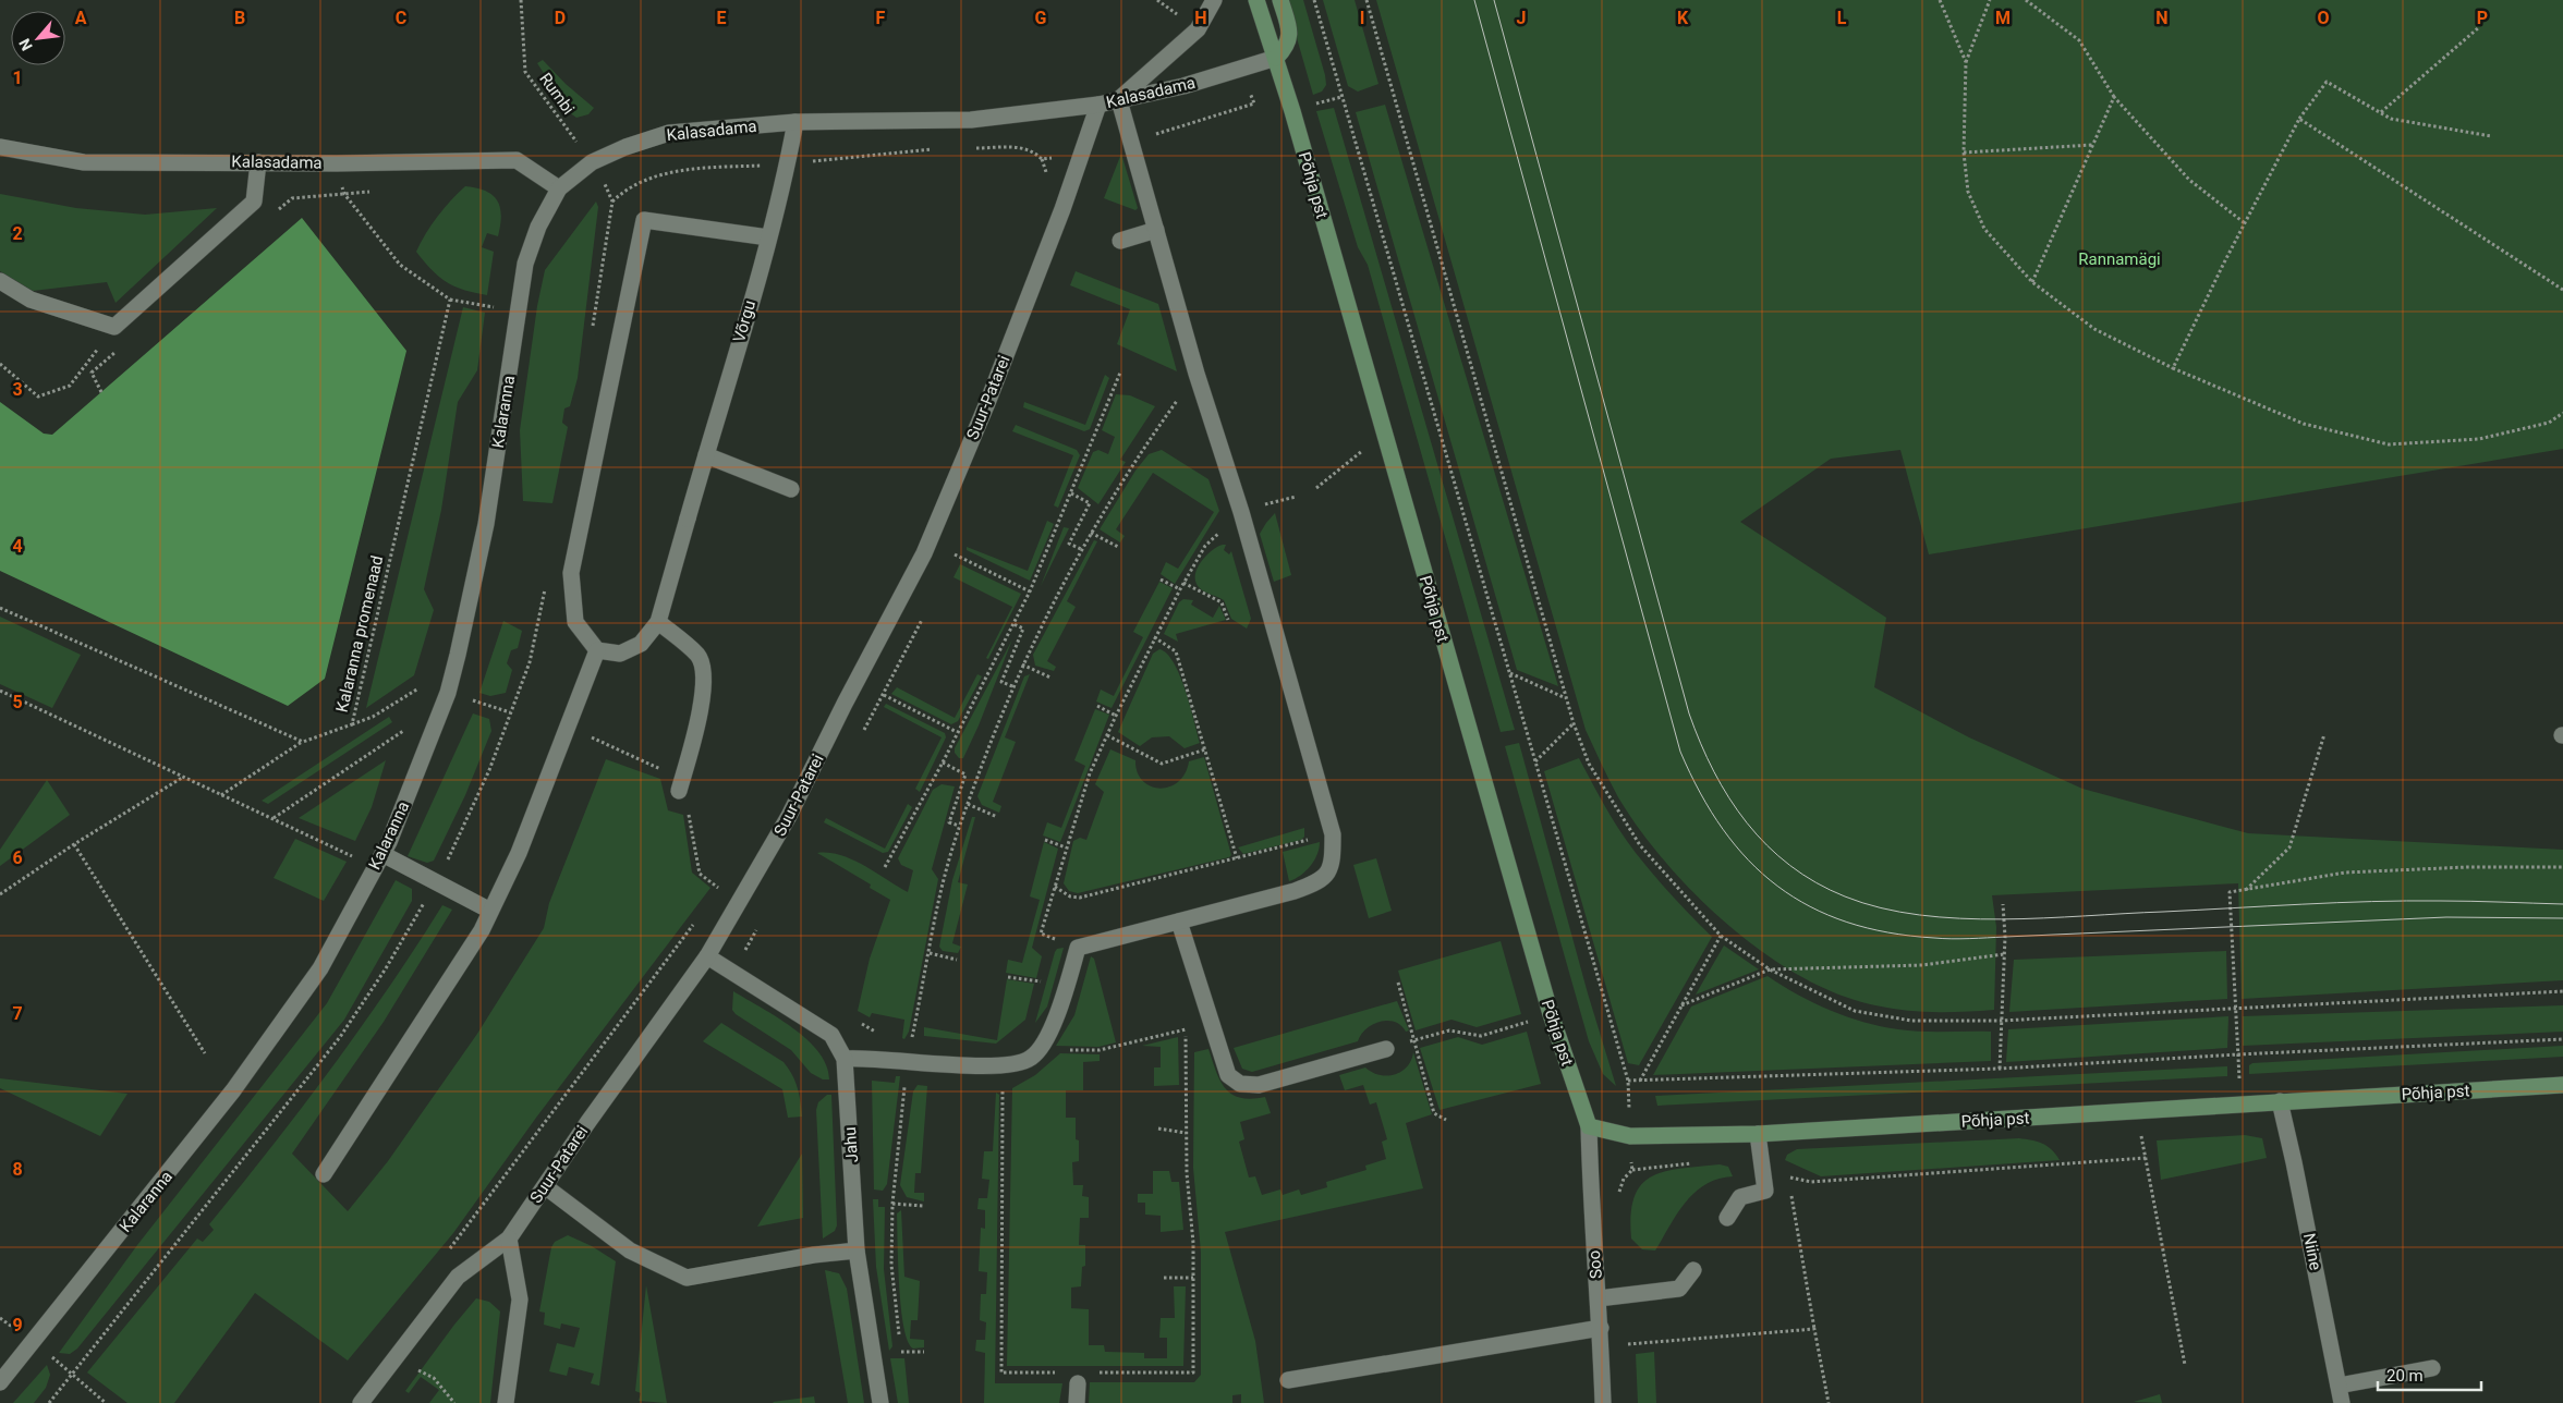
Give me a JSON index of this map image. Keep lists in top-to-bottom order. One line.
{"streets":{"main road":["Põhja pst"],"street":["Kalasadama","Võrgu","Suur-Patarei","Kalaranna","Jahu","Niine","Soo"],"path":["Rumbi","Kalaranna promenaad"]},"crossings":[["Kalasadama","Rumbi"],["Kalasadama","Põhja pst"],["Kalasadama","Võrgu"],["Kalasadama","Suur-Patarei"],["Kalasadama","Kalaranna"],["Põhja pst","Niine"],["Põhja pst","Soo"],["Suur-Patarei","Jahu"]],"parks":["Rannamägi"],"scale_bar":"20 m","north":"bottom left","grid":{"columns":["A","B","C","D","E","F","G","H","I","J","K","L","M","N","O","P"],"rows":["1","2","3","4","5","6","7","8","9"]}}
